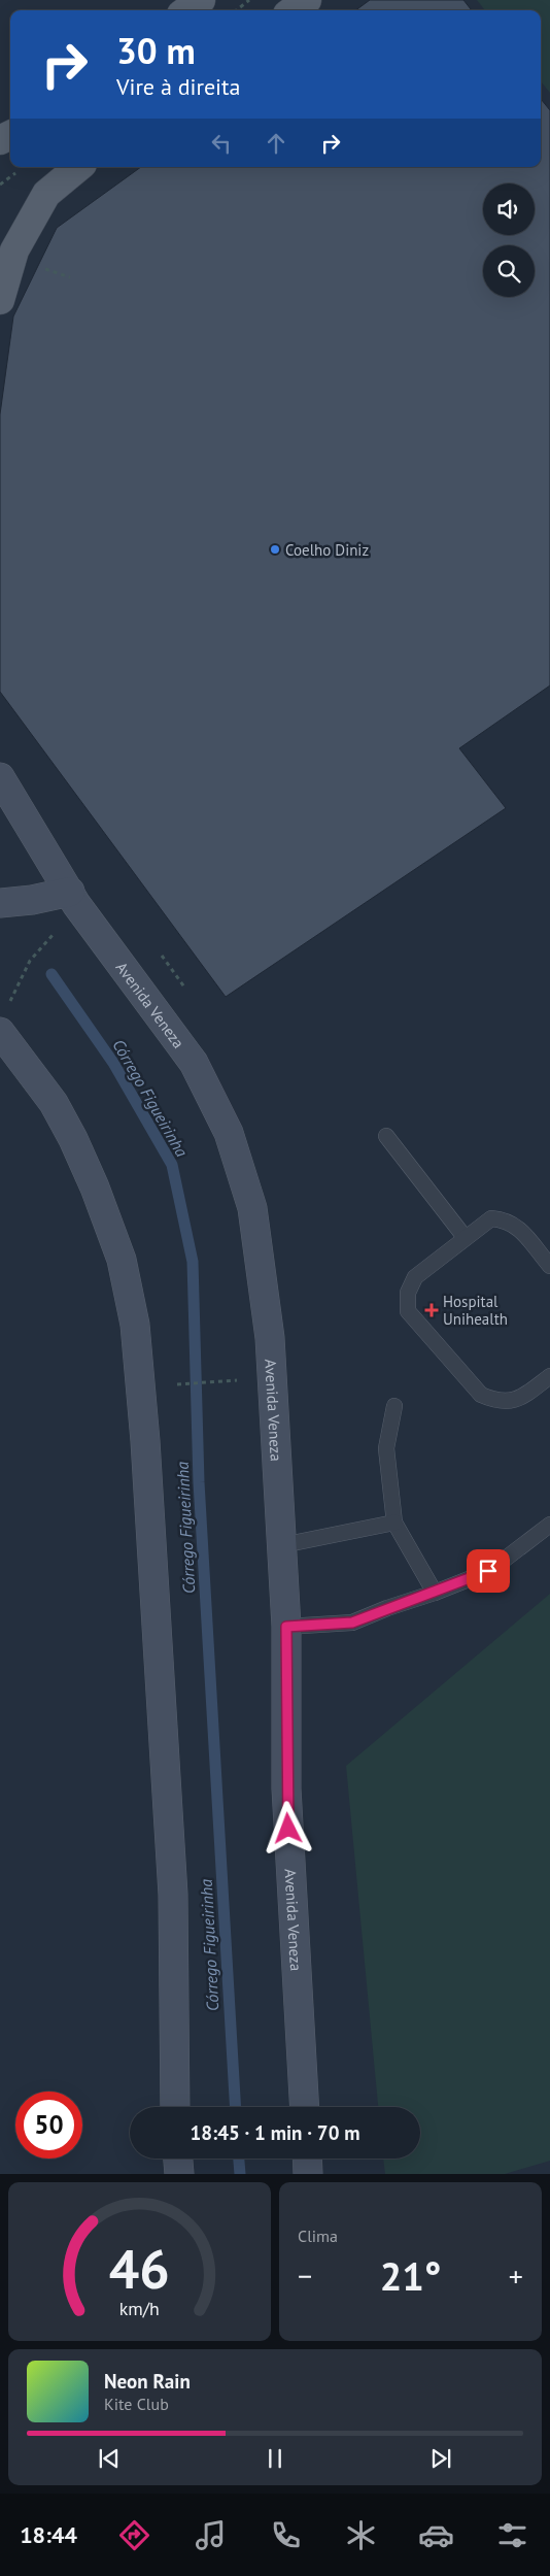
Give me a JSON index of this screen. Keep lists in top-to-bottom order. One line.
{"streets":{"main road":["Avenida Veneza"]},"water":["Córrego Figueirinha"],"places":{"other":["Coelho Diniz"],"health":["Hospital Unihealth"]},"page":{"turn":["30 m","Vire à direita"],"limit":"50","trip":"18:45 · 1 min · 70 m","tile":"Clima","heat":["−","21°","+"],"song":["Neon Rain","Kite Club"],"tabs":"18:44","gauge":["46","km/h"]}}
